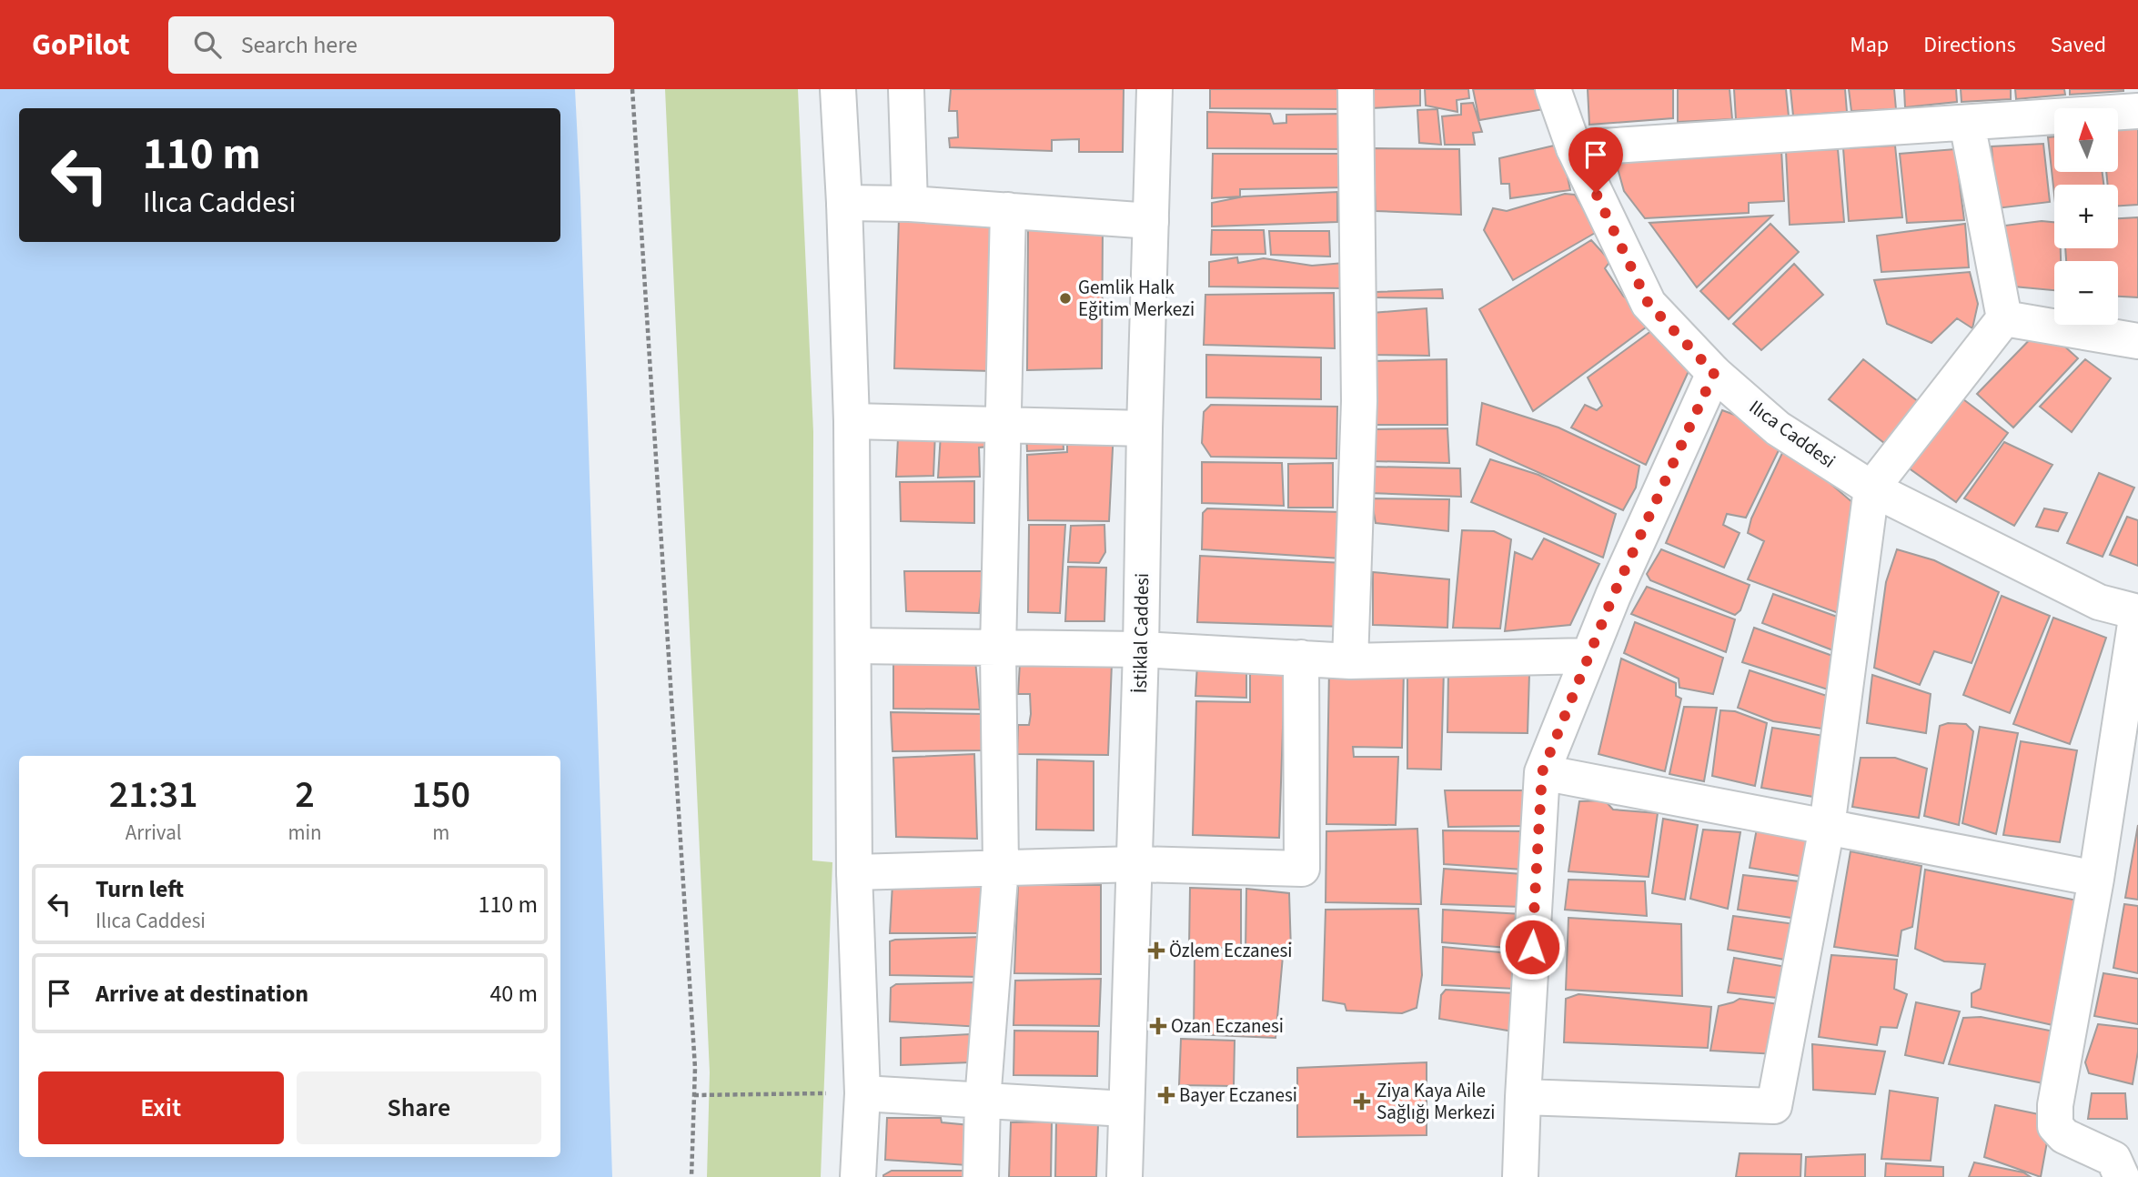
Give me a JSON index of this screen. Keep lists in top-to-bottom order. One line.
{"streets":{"street":["Ilıca Caddesi","İstiklal Caddesi"]},"places":{"other":["Gemlik Halk Eğitim Merkezi"],"health":["Özlem Eczanesi","Ozan Eczanesi","Bayer Eczanesi","Ziya Kaya Aile Sağlığı Merkezi"]},"north":"top","page":{"header":"GoPilot","search":"Search here","nav":["Map","Directions","Saved"],"map_buttons":["+","−"],"turn":["110 m","Ilıca Caddesi"],"eta":["21:31","Arrival","2","min","150","m"],"list":[{"name":"Turn left","note":"Ilıca Caddesi","value":"110 m"},{"name":"Arrive at destination","value":"40 m"}],"buttons":["Exit","Share"]}}
